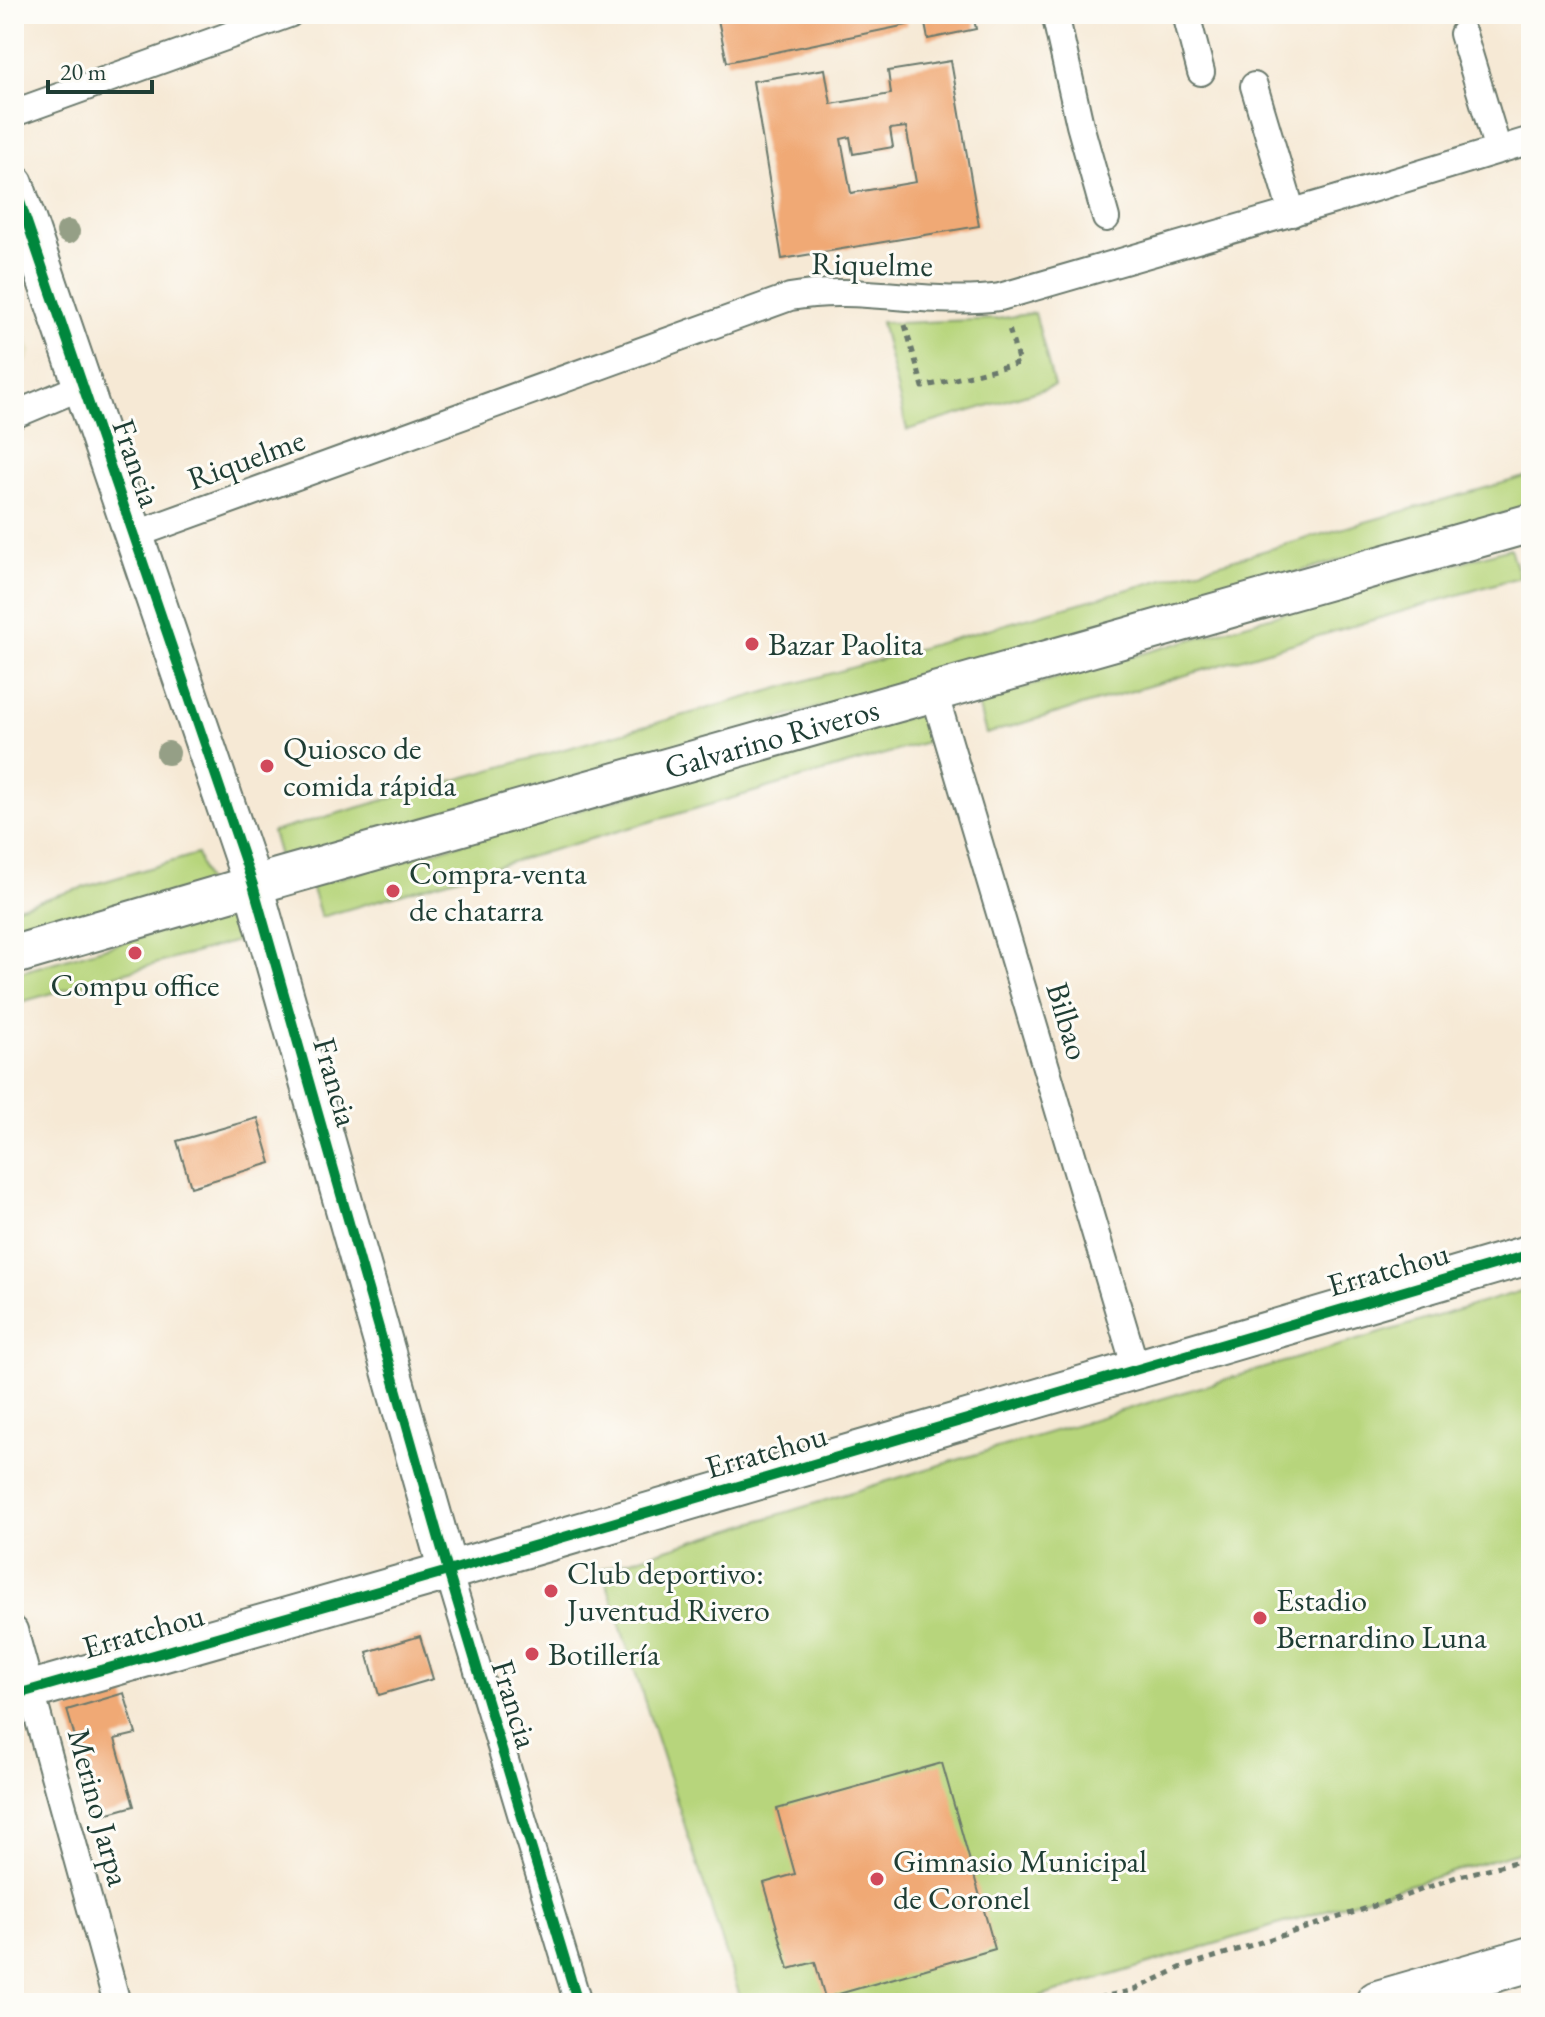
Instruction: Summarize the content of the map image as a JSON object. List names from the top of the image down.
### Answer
{
  "streets": {
    "street": [
      "Riquelme",
      "Francia",
      "Galvarino Riveros",
      "Bilbao",
      "Erratchou",
      "Merino Jarpa"
    ]
  },
  "crossings": [
    ["Riquelme", "Francia"],
    ["Francia", "Galvarino Riveros"],
    ["Francia", "Erratchou"],
    ["Galvarino Riveros", "Bilbao"],
    ["Bilbao", "Erratchou"],
    ["Erratchou", "Merino Jarpa"]
  ],
  "places": [
    "Bazar Paolita",
    "Quiosco de comida rápida",
    "Compra-venta de chatarra",
    "Compu office",
    "Club deportivo: Juventud Rivero",
    "Estadio Bernardino Luna",
    "Botillería",
    "Gimnasio Municipal de Coronel"
  ],
  "scale_bar": "20 m"
}
